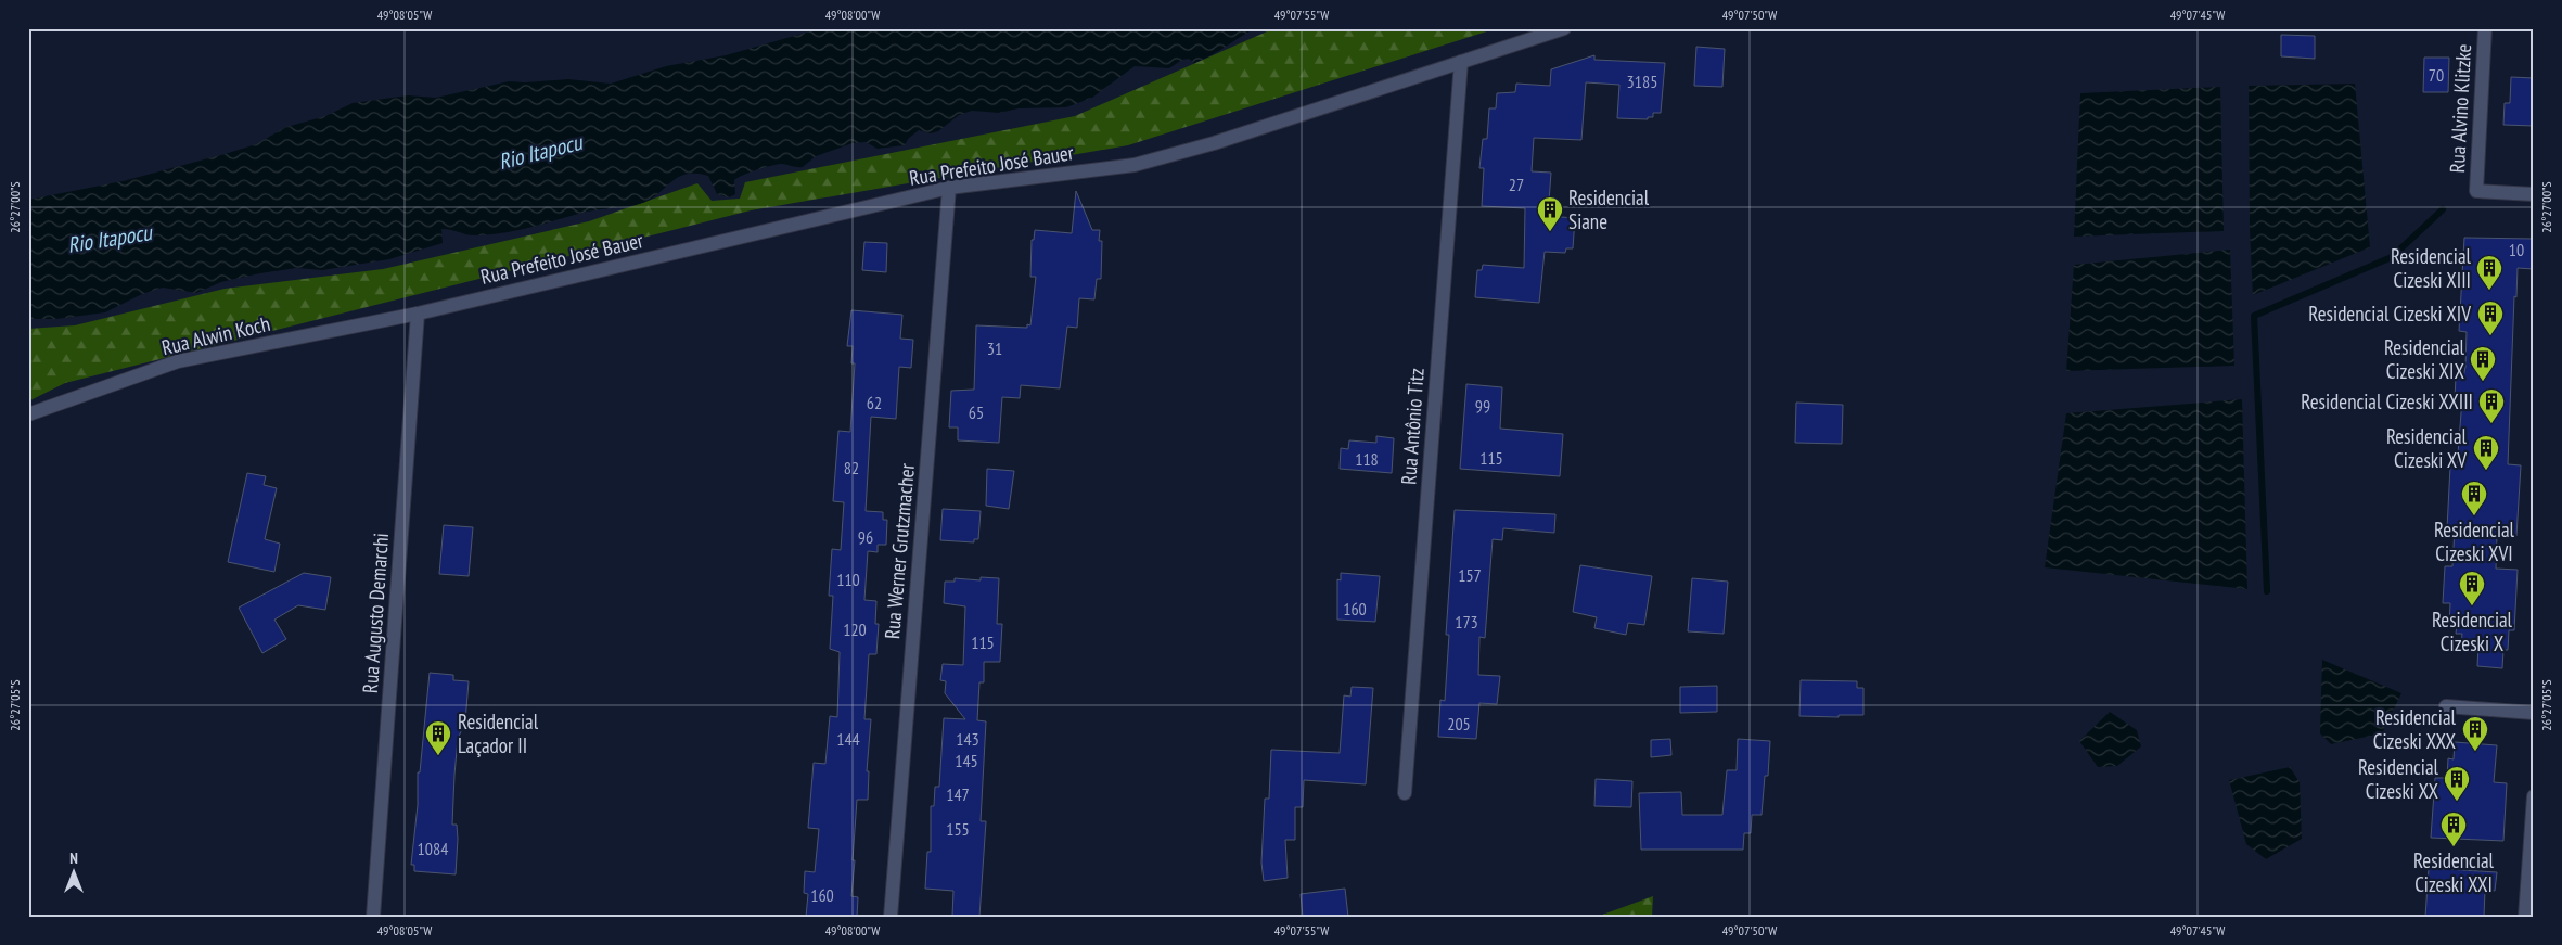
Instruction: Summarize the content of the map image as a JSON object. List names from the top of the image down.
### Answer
{
  "streets": {
    "street": [
      "Rua Alvino Klitzke",
      "Rua Prefeito José Bauer",
      "Rua Alwin Koch",
      "Rua Antônio Titz",
      "Rua Werner Grutzmacher",
      "Rua Augusto Demarchi"
    ]
  },
  "crossings": [
    ["Rua Prefeito José Bauer", "Rua Alwin Koch"],
    ["Rua Prefeito José Bauer", "Rua Antônio Titz"],
    ["Rua Prefeito José Bauer", "Rua Werner Grutzmacher"],
    ["Rua Prefeito José Bauer", "Rua Augusto Demarchi"],
    ["Rua Alwin Koch", "Rua Augusto Demarchi"]
  ],
  "water": ["Rio Itapocu"],
  "places": {
    "building": [
      "Residencial Siane",
      "Residencial Cizeski XIII",
      "Residencial Cizeski XIV",
      "Residencial Cizeski XIX",
      "Residencial Cizeski XXIII",
      "Residencial Cizeski XV",
      "Residencial Cizeski XVI",
      "Residencial Cizeski X",
      "Residencial Cizeski XXX",
      "Residencial Laçador II",
      "Residencial Cizeski XX",
      "Residencial Cizeski XXI"
    ]
  },
  "house_numbers": [
    "70",
    "3185",
    "27",
    "10",
    "31",
    "62",
    "99",
    "65",
    "115",
    "118",
    "82",
    "96",
    "157",
    "110",
    "160",
    "173",
    "120",
    "115",
    "205",
    "144",
    "143",
    "145",
    "147",
    "155",
    "1084",
    "160"
  ],
  "north": "top",
  "coordinates": [
    "49°08'05\"W",
    "49°08'00\"W",
    "49°07'55\"W",
    "49°07'50\"W",
    "49°07'45\"W",
    "26°27'00\"S",
    "26°27'05\"S"
  ]
}
